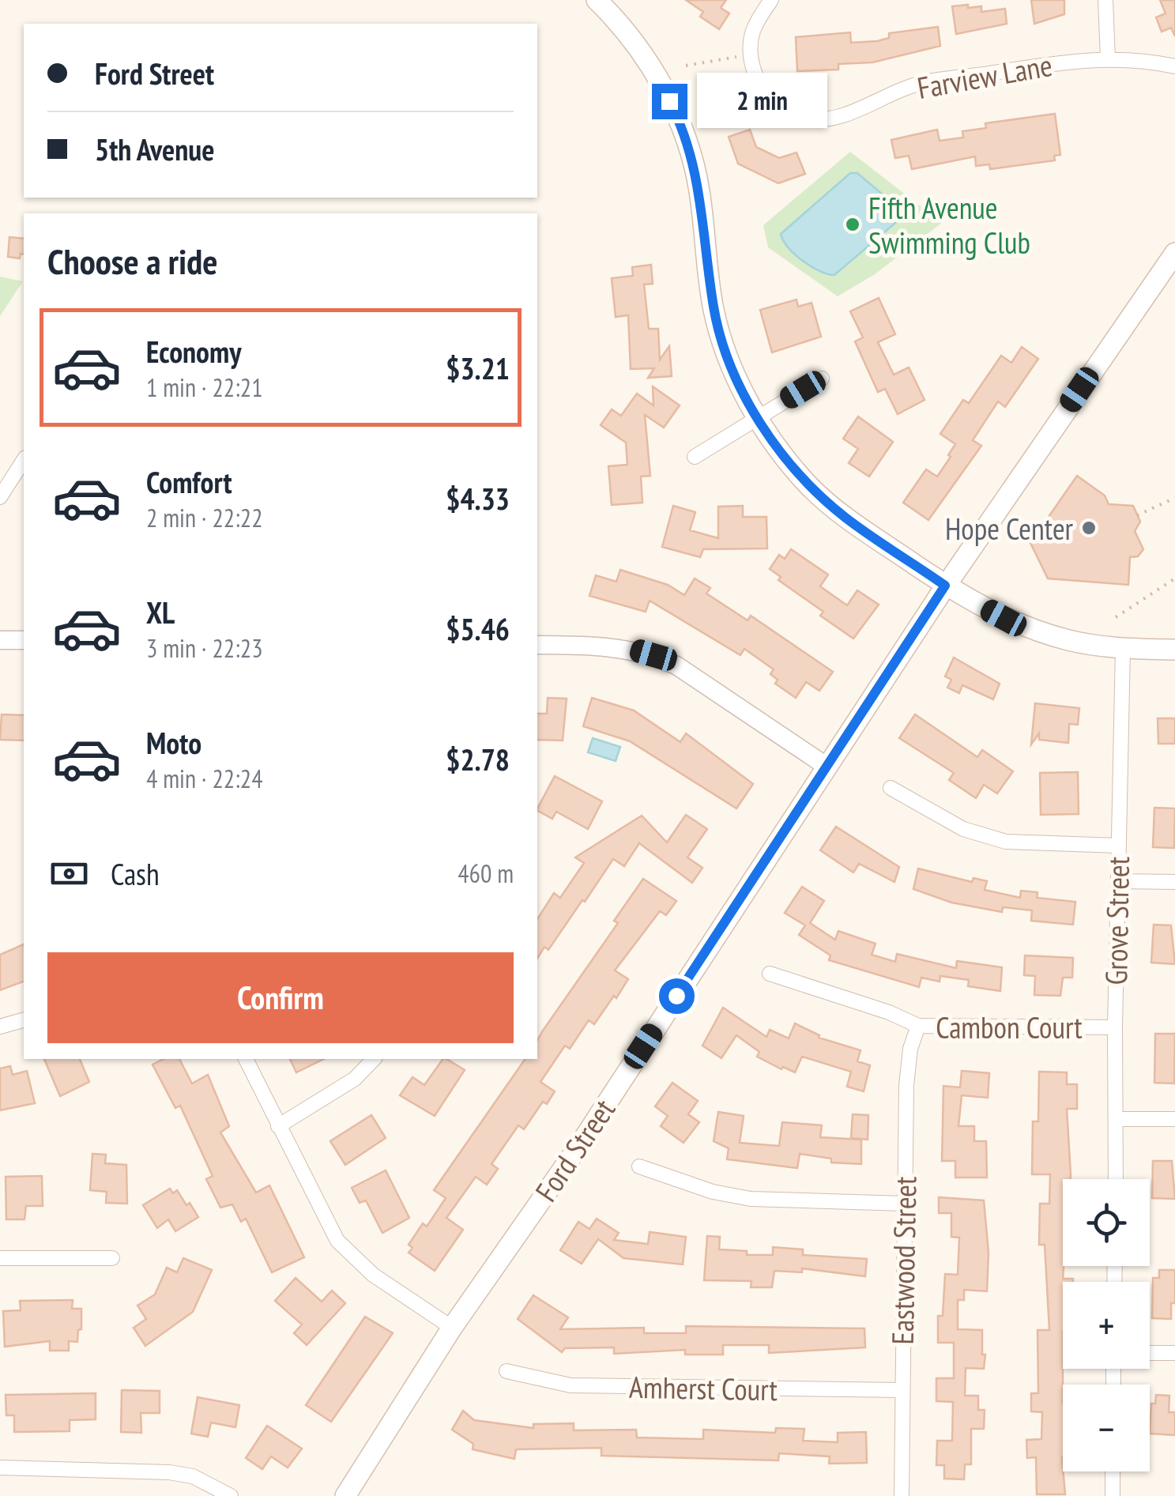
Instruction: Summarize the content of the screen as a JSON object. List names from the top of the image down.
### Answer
{
  "streets": {
    "main road": ["Ford Street"],
    "street": [
      "Farview Lane",
      "Grove Street",
      "Cambon Court",
      "Eastwood Street",
      "Amherst Court"
    ]
  },
  "crossings": [
    ["Grove Street", "Cambon Court"],
    ["Cambon Court", "Eastwood Street"],
    ["Eastwood Street", "Amherst Court"]
  ],
  "places": ["Fifth Avenue Swimming Club", "Hope Center"],
  "page": {
    "banner": ["Ford Street", "5th Avenue"],
    "bubble": "2 min",
    "heading": "Choose a ride",
    "list": [
      {
        "name": "Economy",
        "note": "1 min · 22:21",
        "value": "$3.21"
      },
      {
        "name": "Comfort",
        "note": "2 min · 22:22",
        "value": "$4.33"
      },
      {
        "name": "XL",
        "note": "3 min · 22:23",
        "value": "$5.46"
      },
      {
        "name": "Moto",
        "note": "4 min · 22:24",
        "value": "$2.78"
      }
    ],
    "pay": ["Cash", "460 m"],
    "buttons": "Confirm",
    "map_buttons": ["+", "−"]
  }
}
